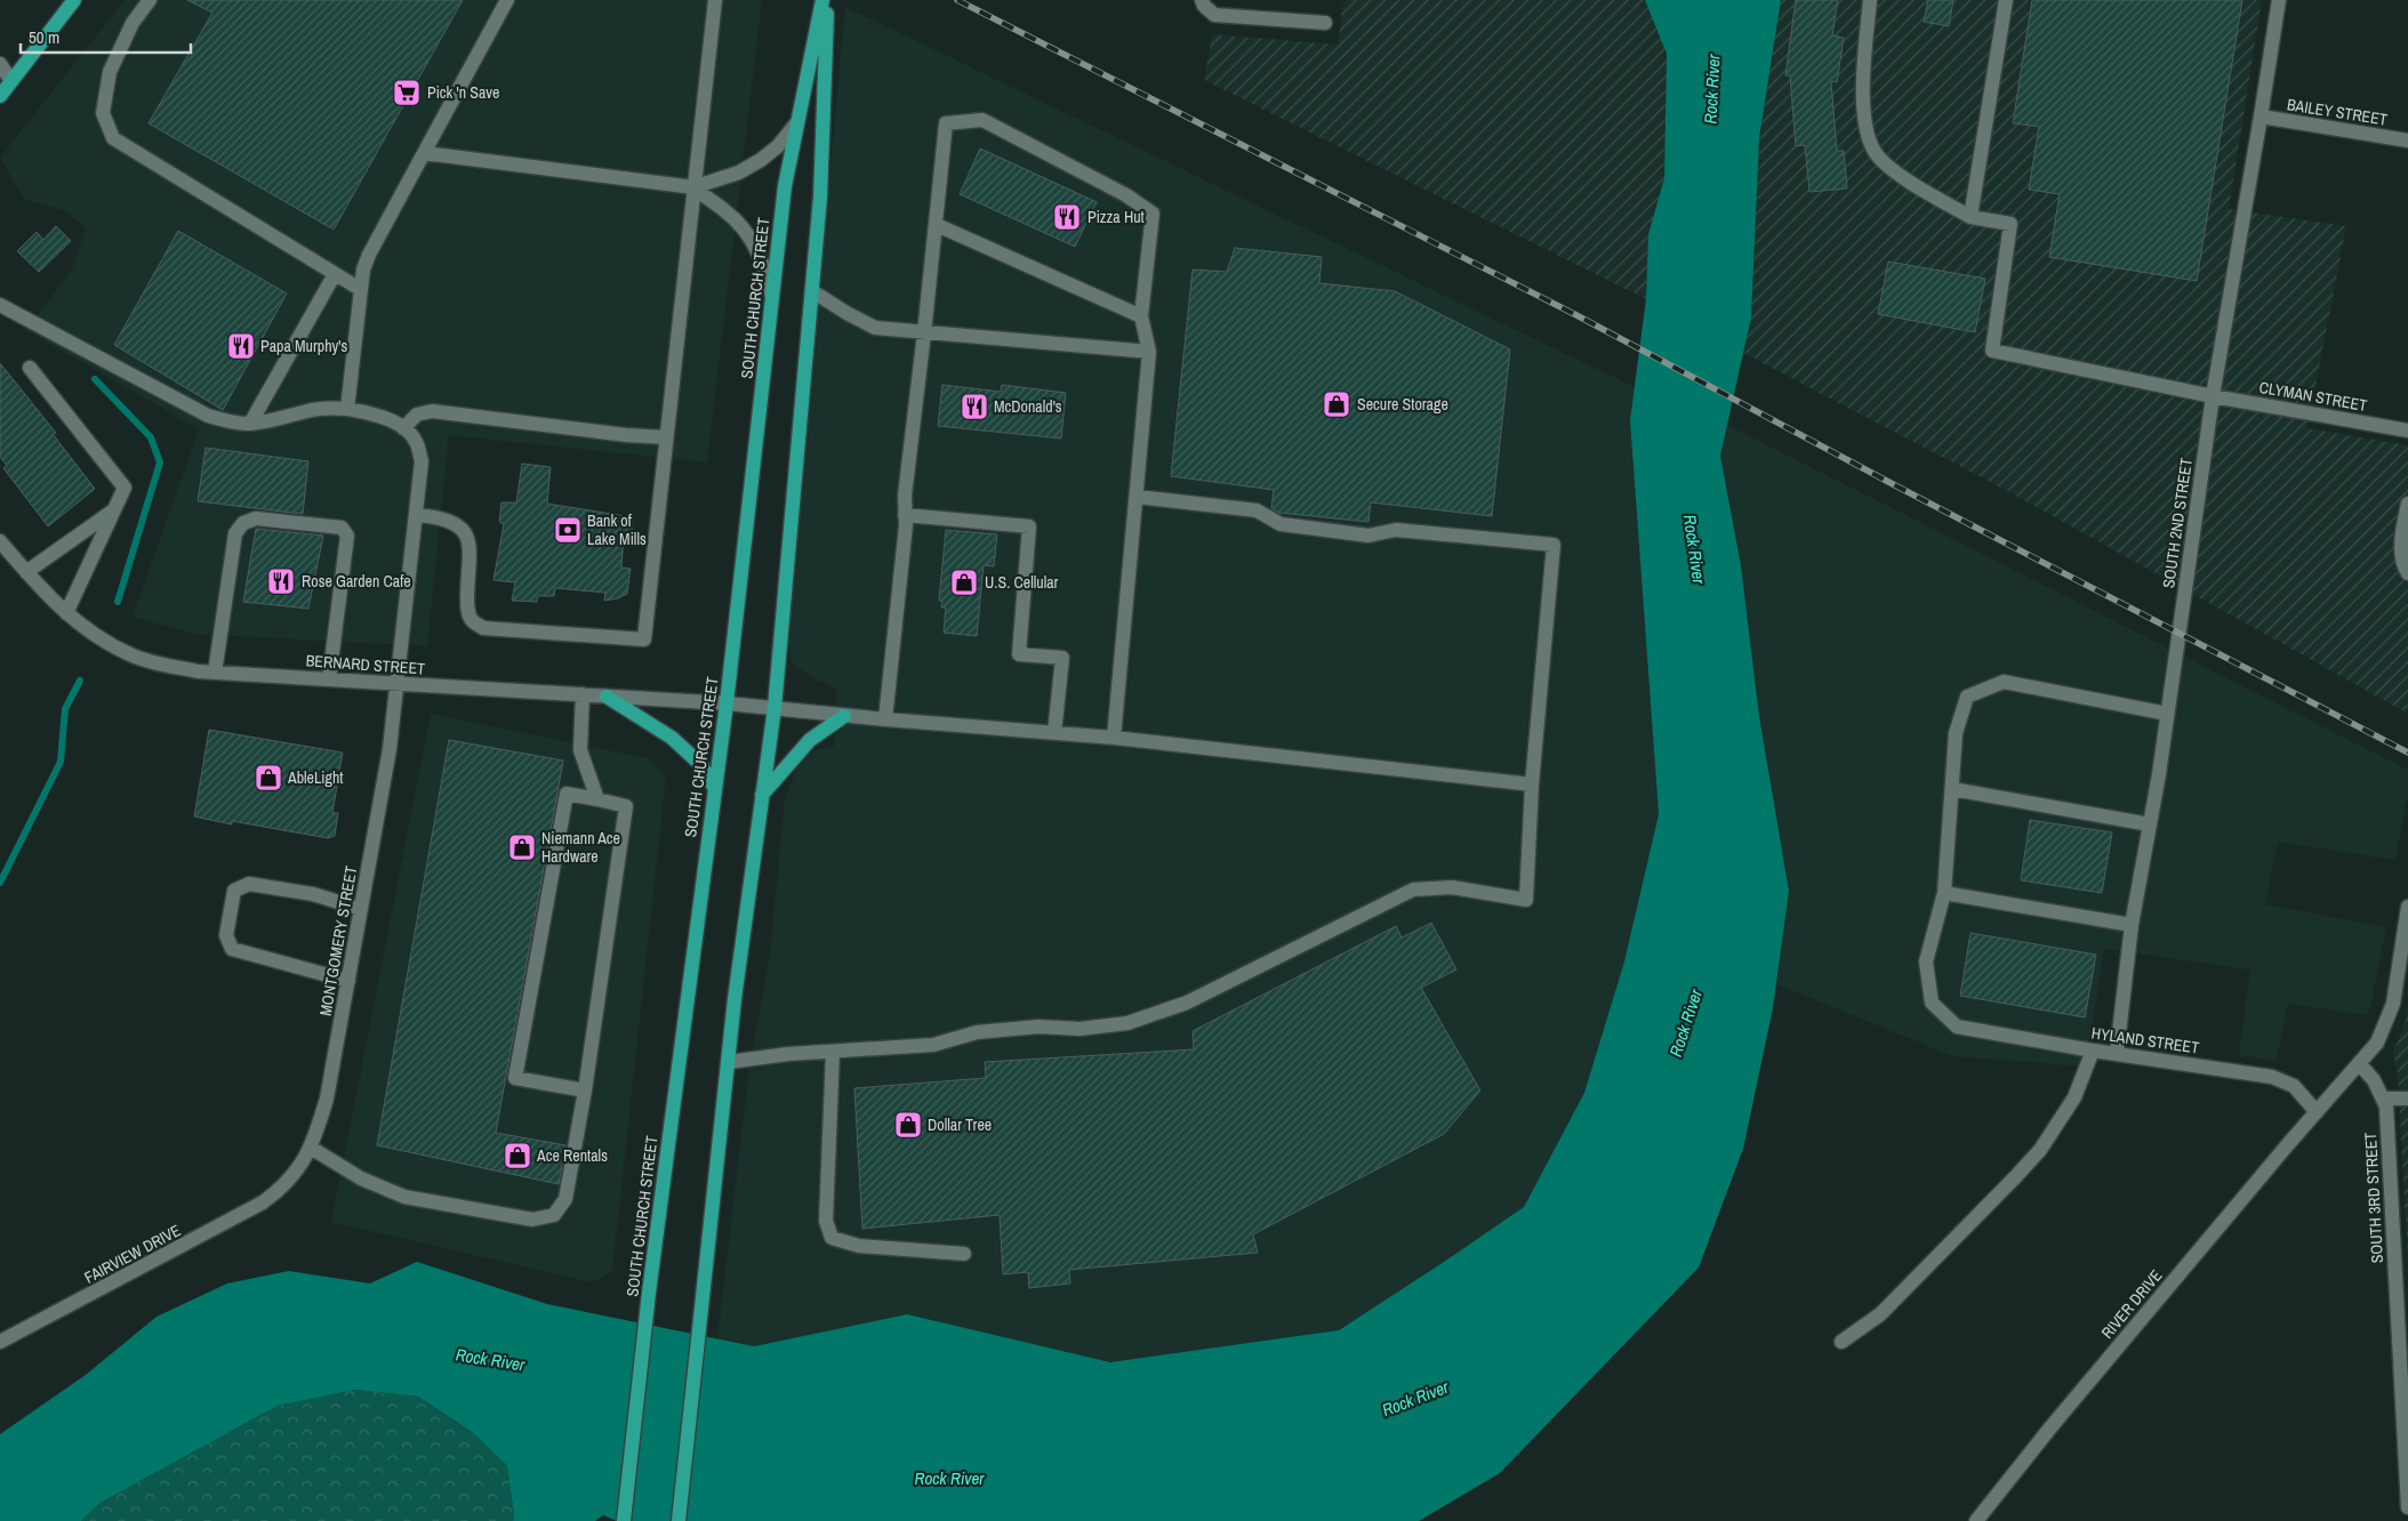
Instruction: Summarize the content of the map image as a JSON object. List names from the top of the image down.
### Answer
{
  "streets": {
    "main road": ["SOUTH CHURCH STREET"],
    "street": [
      "BAILEY STREET",
      "CLYMAN STREET",
      "SOUTH 2ND STREET",
      "BERNARD STREET",
      "MONTGOMERY STREET",
      "HYLAND STREET",
      "SOUTH 3RD STREET",
      "FAIRVIEW DRIVE",
      "RIVER DRIVE"
    ]
  },
  "crossings": [
    ["BAILEY STREET", "SOUTH 2ND STREET"],
    ["SOUTH CHURCH STREET", "BERNARD STREET"],
    ["CLYMAN STREET", "SOUTH 2ND STREET"],
    ["SOUTH 2ND STREET", "HYLAND STREET"],
    ["BERNARD STREET", "MONTGOMERY STREET"],
    ["MONTGOMERY STREET", "FAIRVIEW DRIVE"],
    ["HYLAND STREET", "RIVER DRIVE"],
    ["SOUTH 3RD STREET", "RIVER DRIVE"]
  ],
  "water": ["Rock River"],
  "places": {
    "supermarket": ["Pick 'n Save"],
    "restaurant": [
      "Pizza Hut",
      "Papa Murphy's",
      "McDonald's",
      "Rose Garden Cafe"
    ],
    "shop": [
      "Secure Storage",
      "U.S. Cellular",
      "AbleLight",
      "Niemann Ace Hardware",
      "Dollar Tree",
      "Ace Rentals"
    ],
    "bank": ["Bank of Lake Mills"]
  },
  "scale_bar": "50 m"
}
